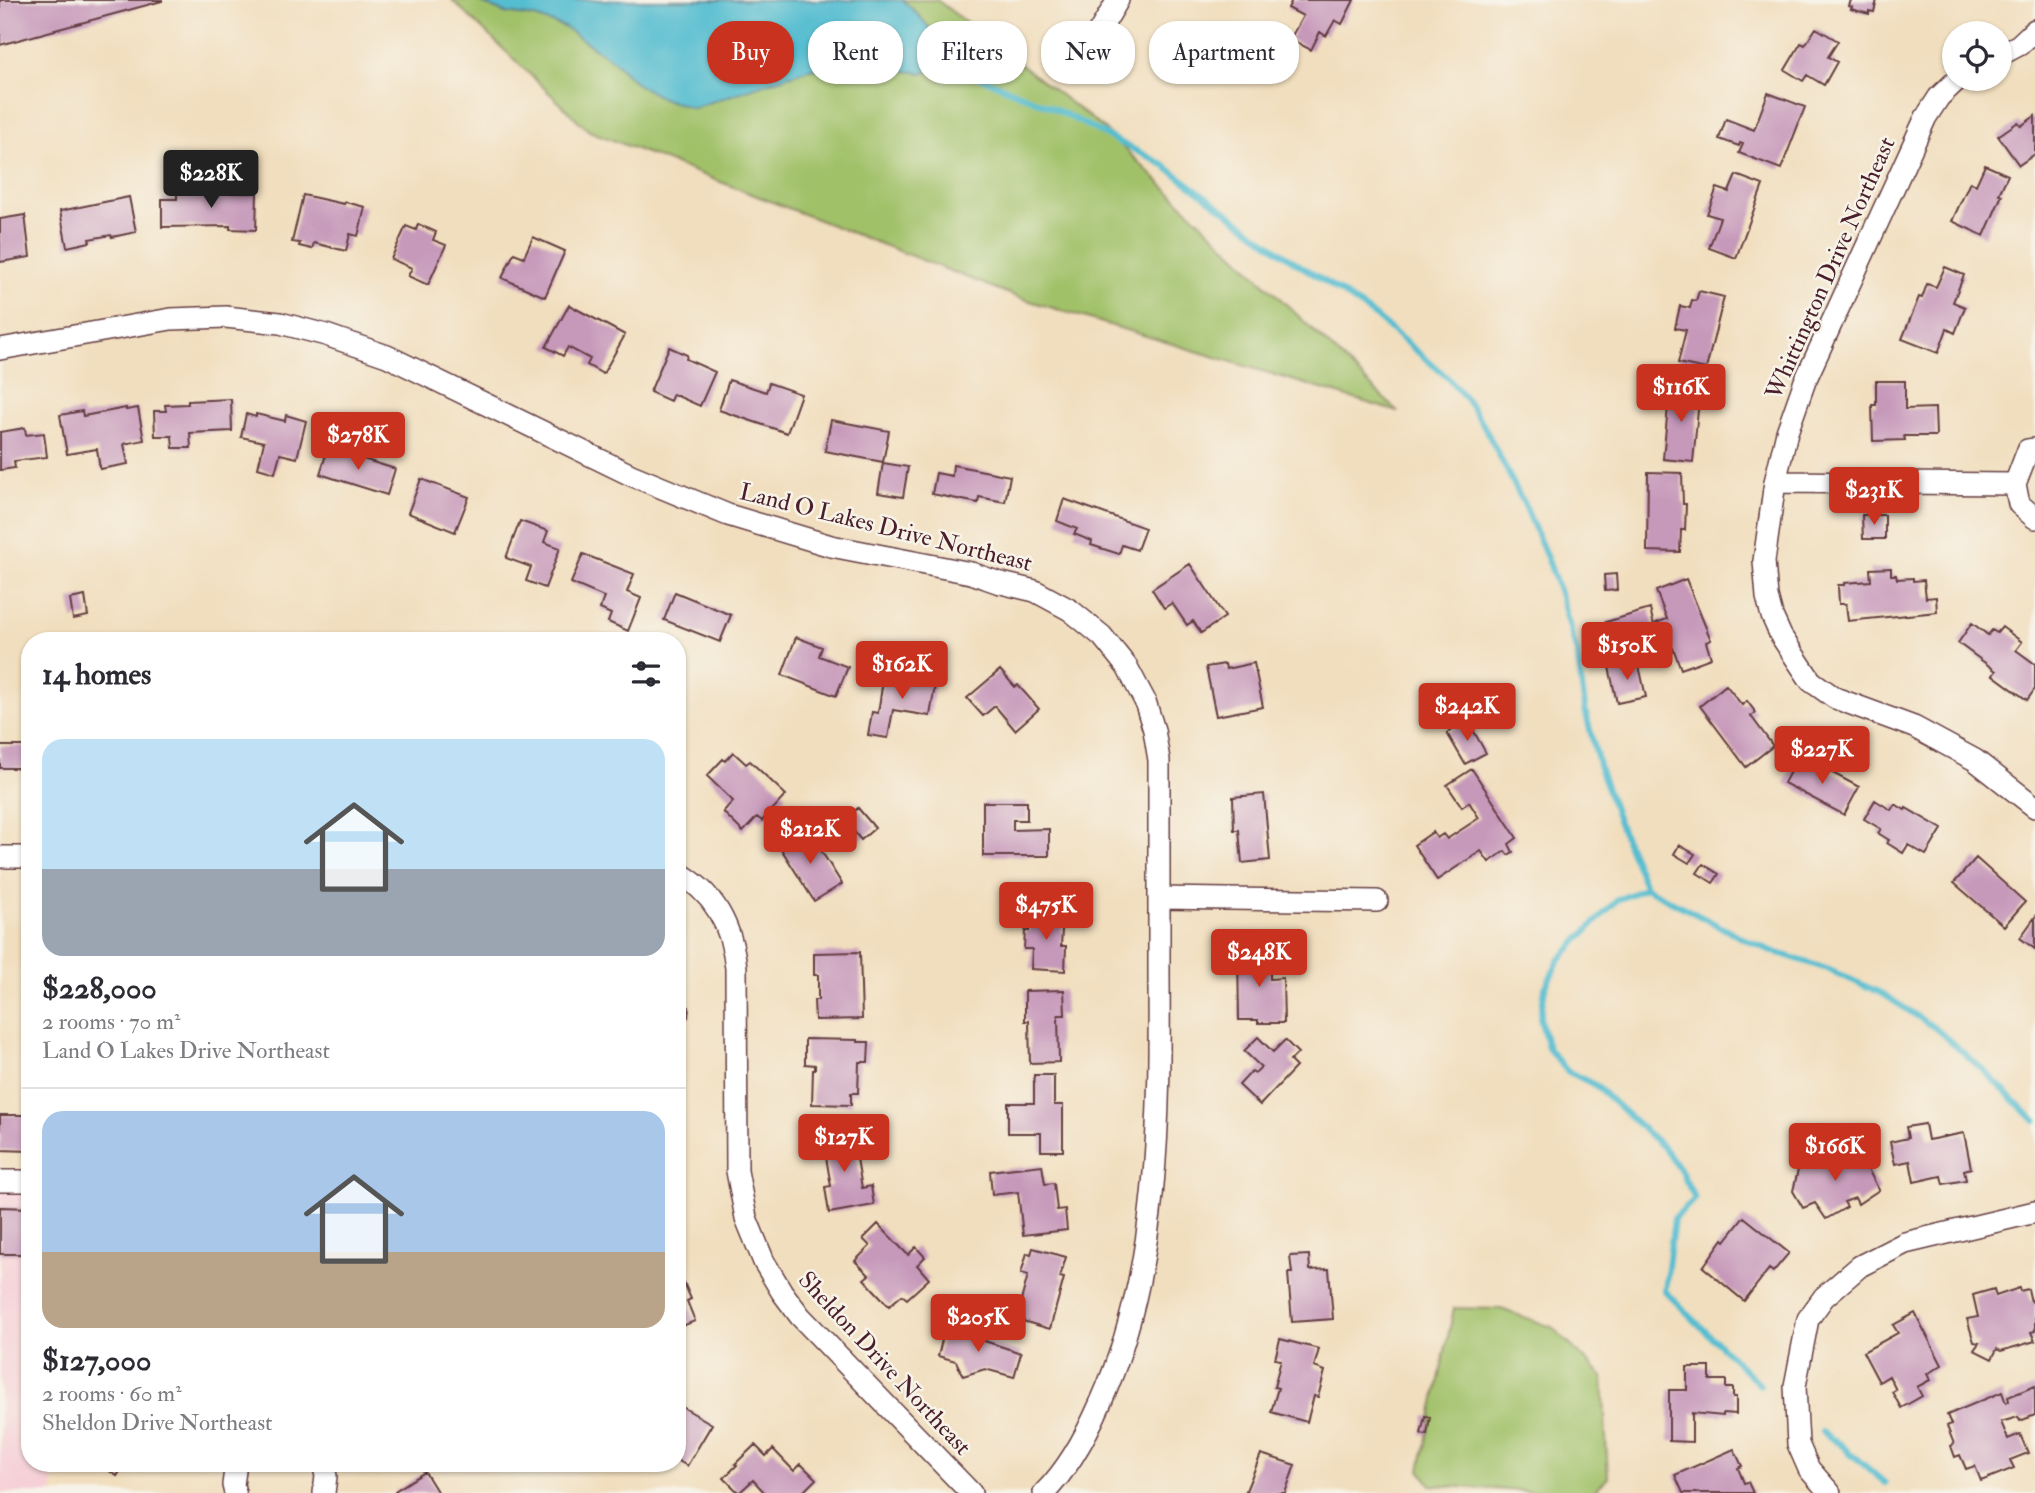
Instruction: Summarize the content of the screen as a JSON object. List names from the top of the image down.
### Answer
{
  "streets": {
    "street": ["Whittington Drive Northeast", "Land O Lakes Drive Northeast", "Sheldon Drive Northeast"]
  },
  "page": {
    "chip": [
      "Buy",
      "Rent",
      "Filters",
      "New",
      "Apartment"
    ],
    "price": [
      "$228K",
      "$116K",
      "$278K",
      "$231K",
      "$150K",
      "$162K",
      "$242K",
      "$227K",
      "$212K",
      "$475K",
      "$248K",
      "$127K",
      "$166K",
      "$205K"
    ],
    "heading": "14 homes",
    "list": [
      {
        "name": "$228,000",
        "note": "2 rooms · 70 m² · Land O Lakes Drive Northeast"
      },
      {
        "name": "$127,000",
        "note": "2 rooms · 60 m² · Sheldon Drive Northeast"
      }
    ]
  }
}
